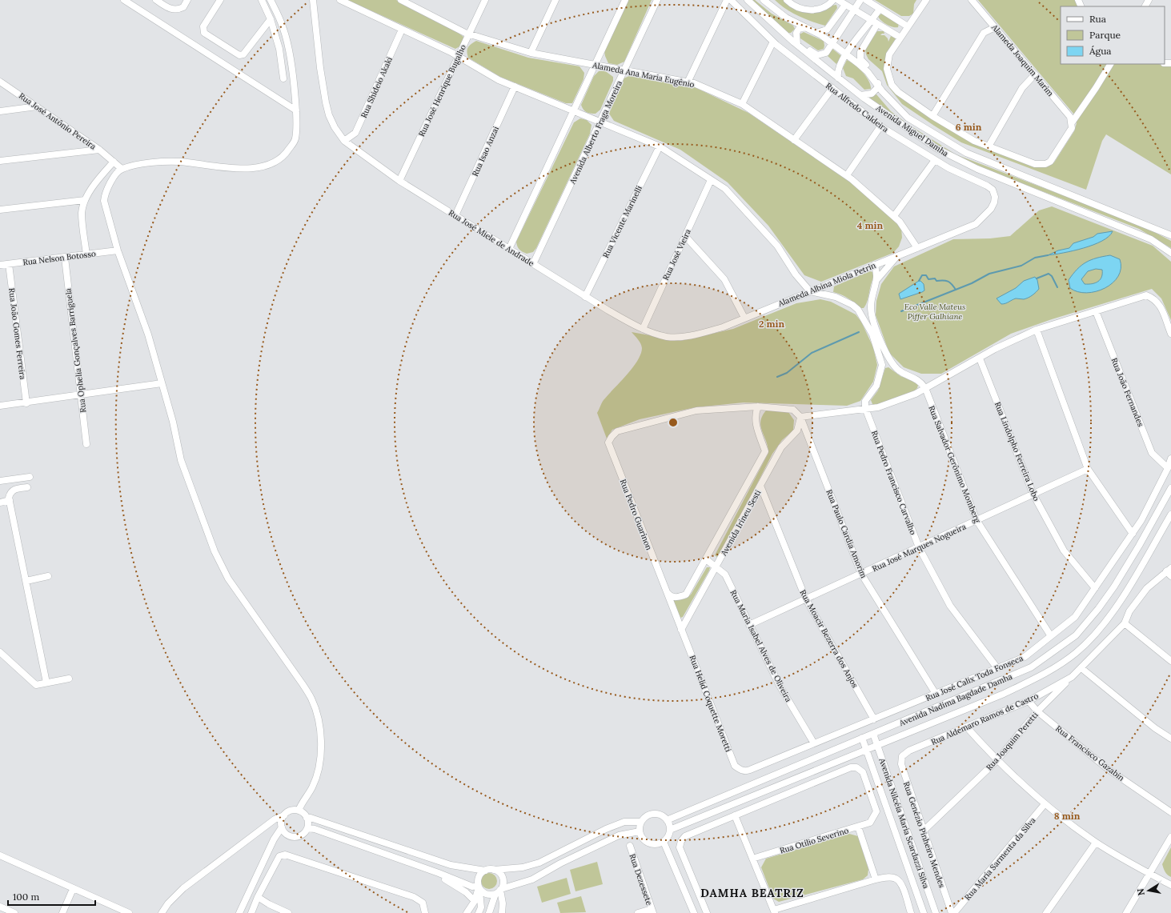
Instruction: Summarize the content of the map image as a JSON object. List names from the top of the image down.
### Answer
{
  "streets": {
    "street": [
      "Alameda Joaquim Marim",
      "Alameda Ana Maria Eugênio",
      "Rua Shideio Akaki",
      "Rua José Henrique Bugalho",
      "Rua Alfredo Caldeira",
      "Rua José Antônio Pereira",
      "Avenida Miguel Damha",
      "Avenida Alberto Fraga Moreira",
      "Rua Isao Anzai",
      "Rua Vicente Marinelli",
      "Rua José Miele de Andrade",
      "Rua José Vieira",
      "Rua Nelson Botosso",
      "Alameda Albina Miola Petrin",
      "Rua João Gomes Ferreira",
      "Rua Ophelia Gonçalves Barriguela",
      "Rua João Fernandes",
      "Rua Lindolpho Ferreira Lobo",
      "Rua Salvador Gerônimo Momberg",
      "Rua Pedro Francisco Carvalho",
      "Rua Pedro Guarinon",
      "Avenida Irineu Sesti",
      "Rua Paulo Cardia Amorim",
      "Rua José Marques Nogueira",
      "Rua Moacir Bezerra dos Anjos",
      "Rua Maria Isabel Alves de Oliveira",
      "Rua José Calix Toda Fonseca",
      "Avenida Nadima Bagdade Damha",
      "Rua Helid Coquette Moretti",
      "Rua Aldemaro Ramos de Castro",
      "Rua Joaquim Peretti",
      "Rua Francisco Gazabin",
      "Avenida Nilcéia Maria Scardazzi Silva",
      "Rua Genézio Pinheiro Mendes",
      "Rua Otílio Severino",
      "Rua Maria Sarmenta da Silva",
      "Rua Dezessete"
    ]
  },
  "crossings": [
    ["Alameda Ana Maria Eugênio", "Rua José Henrique Bugalho"],
    ["Alameda Ana Maria Eugênio", "Avenida Alberto Fraga Moreira"],
    ["Alameda Ana Maria Eugênio", "Alameda Albina Miola Petrin"],
    ["Rua Shideio Akaki", "Rua José Miele de Andrade"],
    ["Rua José Henrique Bugalho", "Rua José Miele de Andrade"],
    ["Rua Alfredo Caldeira", "Alameda Albina Miola Petrin"],
    ["Avenida Alberto Fraga Moreira", "Rua José Miele de Andrade"],
    ["Rua Isao Anzai", "Rua José Miele de Andrade"],
    ["Rua Vicente Marinelli", "Rua José Miele de Andrade"],
    ["Rua José Miele de Andrade", "Rua José Vieira"],
    ["Rua José Miele de Andrade", "Alameda Albina Miola Petrin"],
    ["Rua José Vieira", "Alameda Albina Miola Petrin"],
    ["Rua Nelson Botosso", "Rua João Gomes Ferreira"],
    ["Rua Nelson Botosso", "Rua Ophelia Gonçalves Barriguela"],
    ["Rua João Fernandes", "Rua José Calix Toda Fonseca"],
    ["Rua Lindolpho Ferreira Lobo", "Rua José Marques Nogueira"],
    ["Rua Lindolpho Ferreira Lobo", "Rua José Calix Toda Fonseca"],
    ["Rua Salvador Gerônimo Momberg", "Rua José Marques Nogueira"],
    ["Rua Salvador Gerônimo Momberg", "Rua José Calix Toda Fonseca"],
    ["Rua Pedro Francisco Carvalho", "Rua José Marques Nogueira"],
    ["Rua Pedro Francisco Carvalho", "Rua José Calix Toda Fonseca"],
    ["Rua Pedro Guarinon", "Avenida Irineu Sesti"],
    ["Rua Pedro Guarinon", "Rua Helid Coquette Moretti"],
    ["Avenida Irineu Sesti", "Rua Paulo Cardia Amorim"],
    ["Avenida Irineu Sesti", "Rua Moacir Bezerra dos Anjos"],
    ["Avenida Irineu Sesti", "Rua Maria Isabel Alves de Oliveira"],
    ["Avenida Irineu Sesti", "Rua Helid Coquette Moretti"],
    ["Rua Paulo Cardia Amorim", "Rua José Marques Nogueira"],
    ["Rua Paulo Cardia Amorim", "Rua José Calix Toda Fonseca"],
    ["Rua José Marques Nogueira", "Rua Moacir Bezerra dos Anjos"],
    ["Rua José Marques Nogueira", "Rua Maria Isabel Alves de Oliveira"],
    ["Rua Moacir Bezerra dos Anjos", "Rua José Calix Toda Fonseca"],
    ["Rua Maria Isabel Alves de Oliveira", "Rua José Calix Toda Fonseca"],
    ["Rua José Calix Toda Fonseca", "Rua Helid Coquette Moretti"],
    ["Avenida Nadima Bagdade Damha", "Avenida Nilcéia Maria Scardazzi Silva"],
    ["Rua Aldemaro Ramos de Castro", "Rua Joaquim Peretti"],
    ["Rua Aldemaro Ramos de Castro", "Rua Francisco Gazabin"],
    ["Rua Aldemaro Ramos de Castro", "Rua Genézio Pinheiro Mendes"],
    ["Rua Joaquim Peretti", "Rua Francisco Gazabin"],
    ["Rua Joaquim Peretti", "Rua Genézio Pinheiro Mendes"]
  ],
  "districts": ["DAMHA BEATRIZ"],
  "parks": ["Eco Valle Mateus Piffer Galhiane"],
  "legend": ["Rua", "Parque", "Água"],
  "scale_bar": "100 m",
  "north": "left",
  "rings": [
    "6 min",
    "4 min",
    "2 min",
    "8 min"
  ]
}
